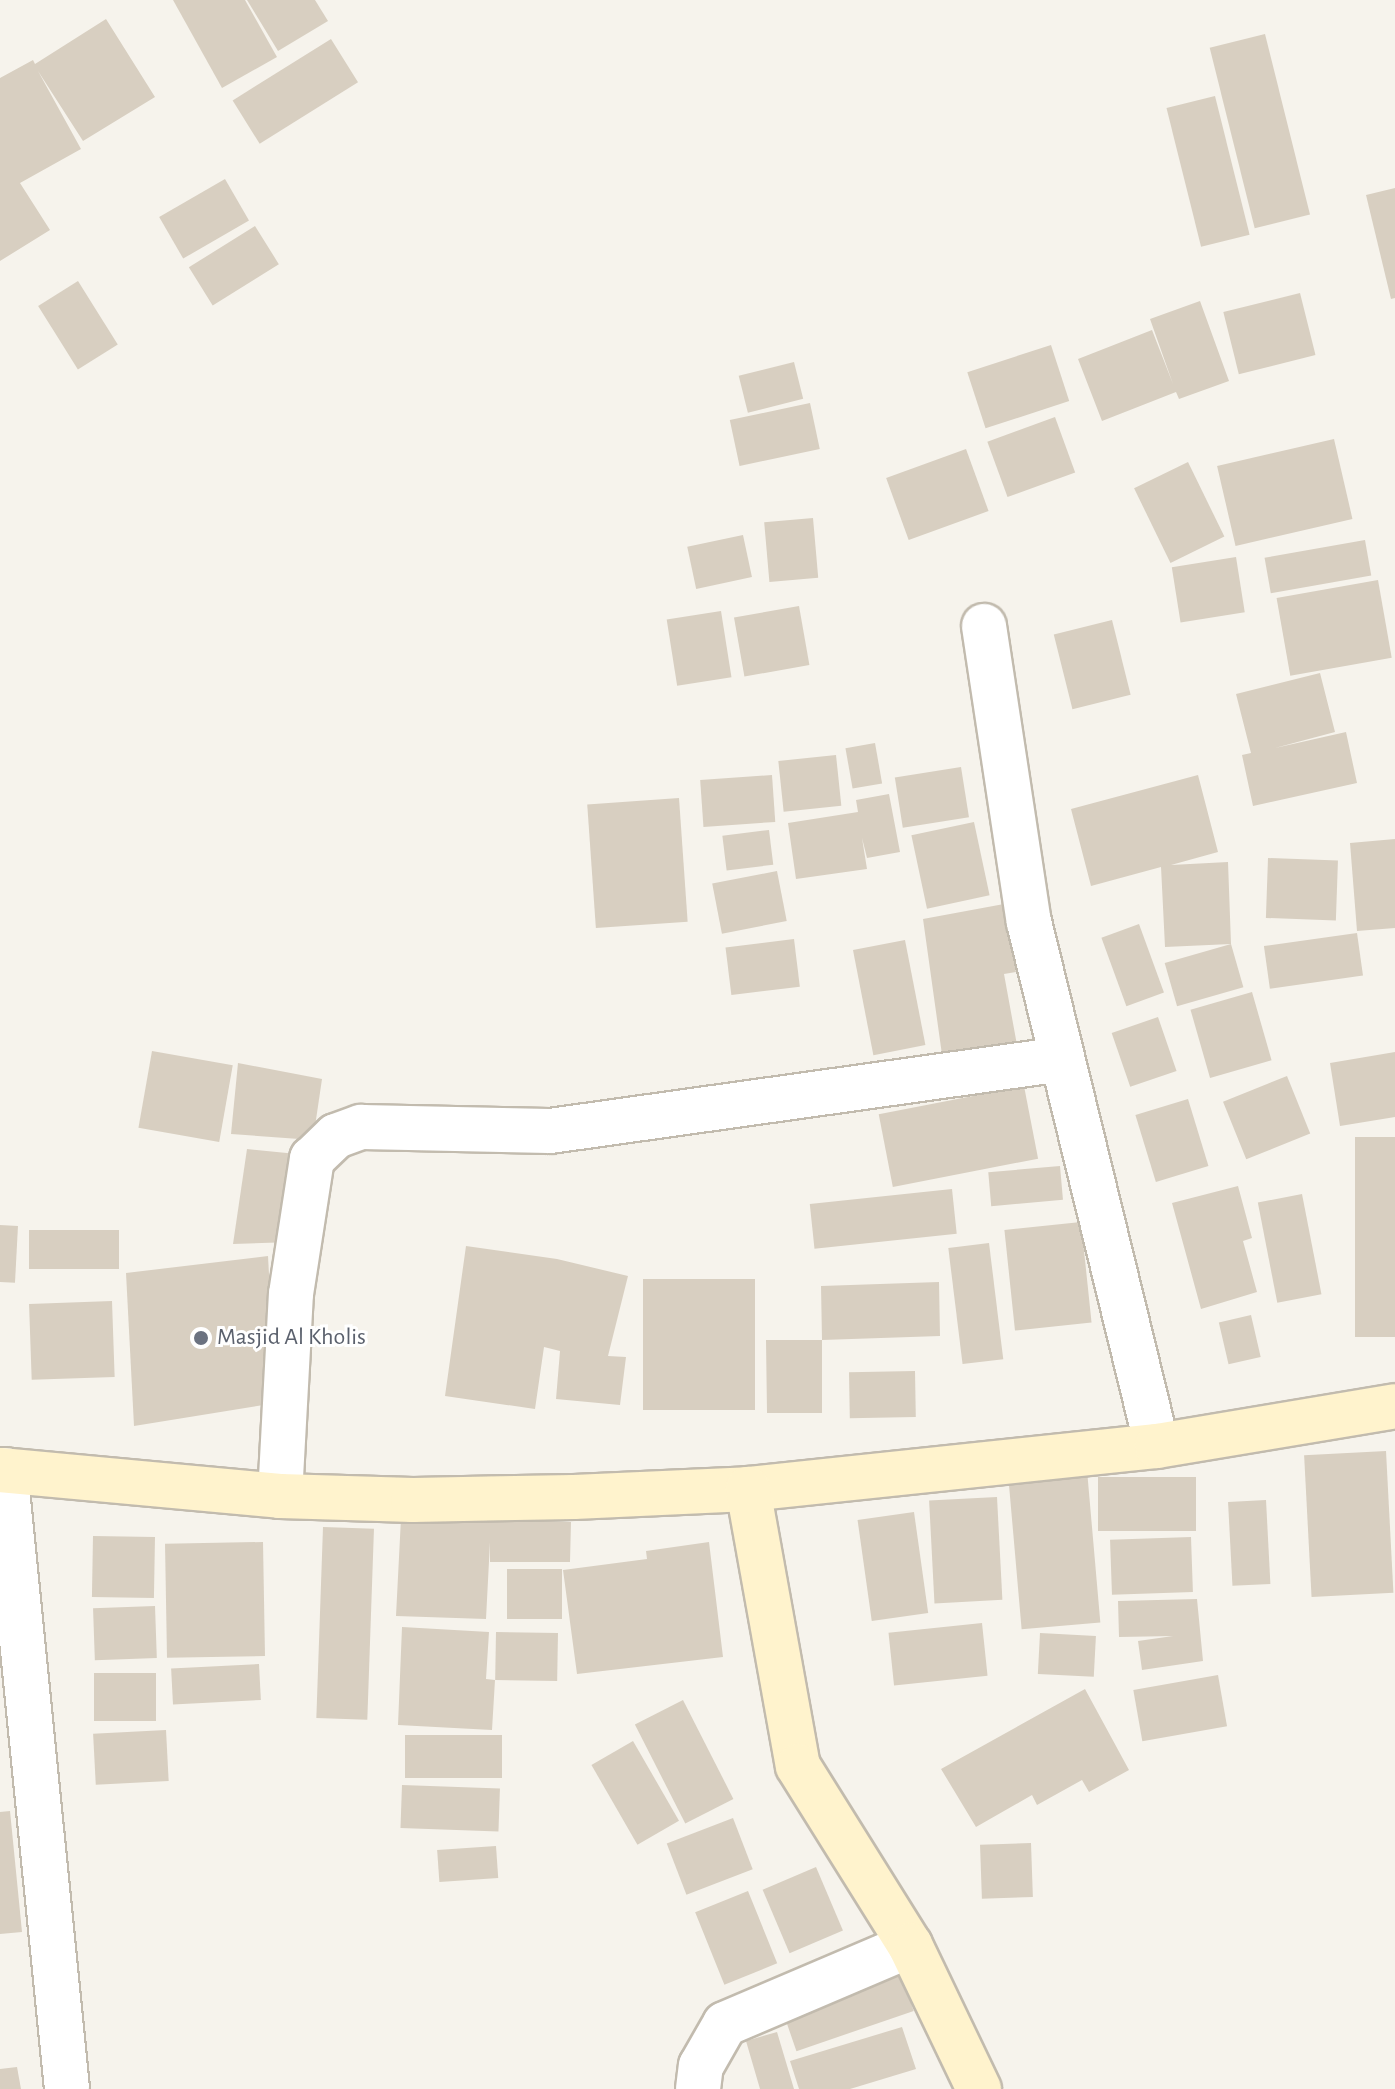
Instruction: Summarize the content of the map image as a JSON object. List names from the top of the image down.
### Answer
{
  "places": ["Masjid Al Kholis"]
}
